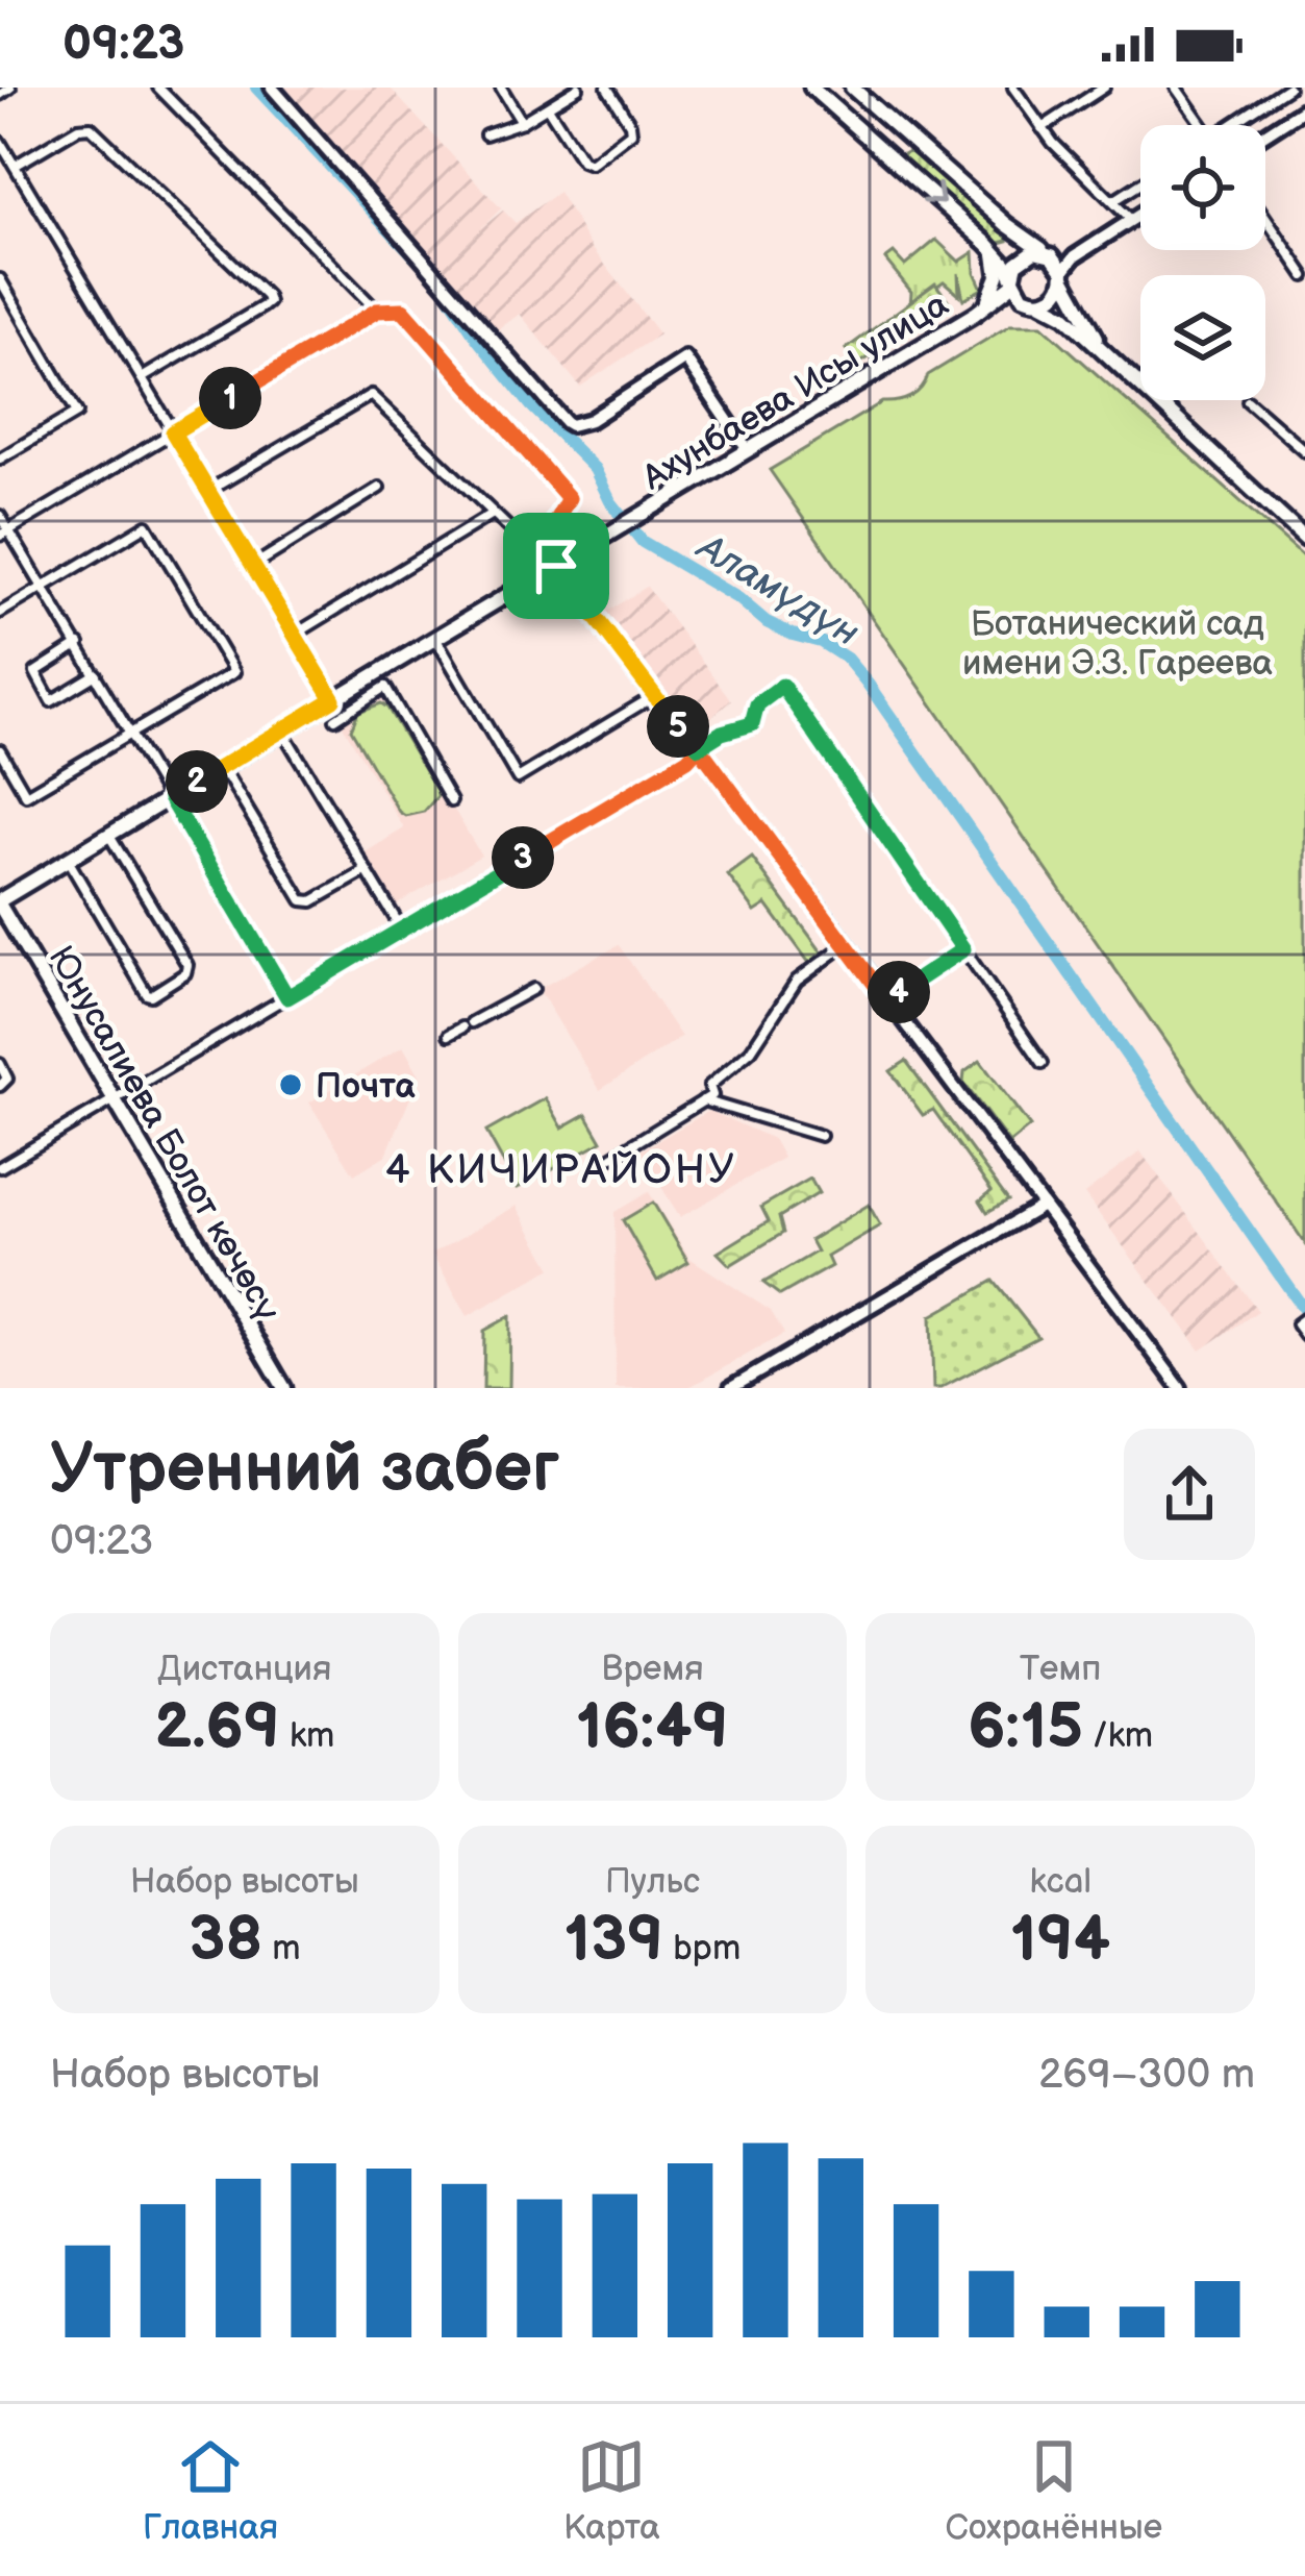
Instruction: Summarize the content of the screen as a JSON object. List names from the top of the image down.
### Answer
{
  "streets": {
    "main road": ["Ахунбаева Исы улица", "Юнусалиева Болот көчөсү"]
  },
  "crossings": [
    ["Ахунбаева Исы улица", "Юнусалиева Болот көчөсү"]
  ],
  "districts": ["4 КИЧИРАЙОНУ"],
  "water": ["Аламүдүн"],
  "parks": ["Ботанический сад имени Э.З. Гареева"],
  "places": ["Почта"],
  "page": {
    "status": "09:23",
    "pins": [
      "1",
      "5",
      "2",
      "3",
      "4"
    ],
    "heading": ["Утренний забег", "09:23"],
    "stats": [
      ["Дистанция", "2.69 km"],
      ["Время", "16:49"],
      ["Темп", "6:15 /km"],
      ["Набор высоты", "38 m"],
      ["Пульс", "139 bpm"],
      ["kcal", "194"]
    ],
    "chart": ["Набор высоты", "269–300 m"],
    "tabs": ["Главная", "Карта", "Сохранённые"]
  }
}
